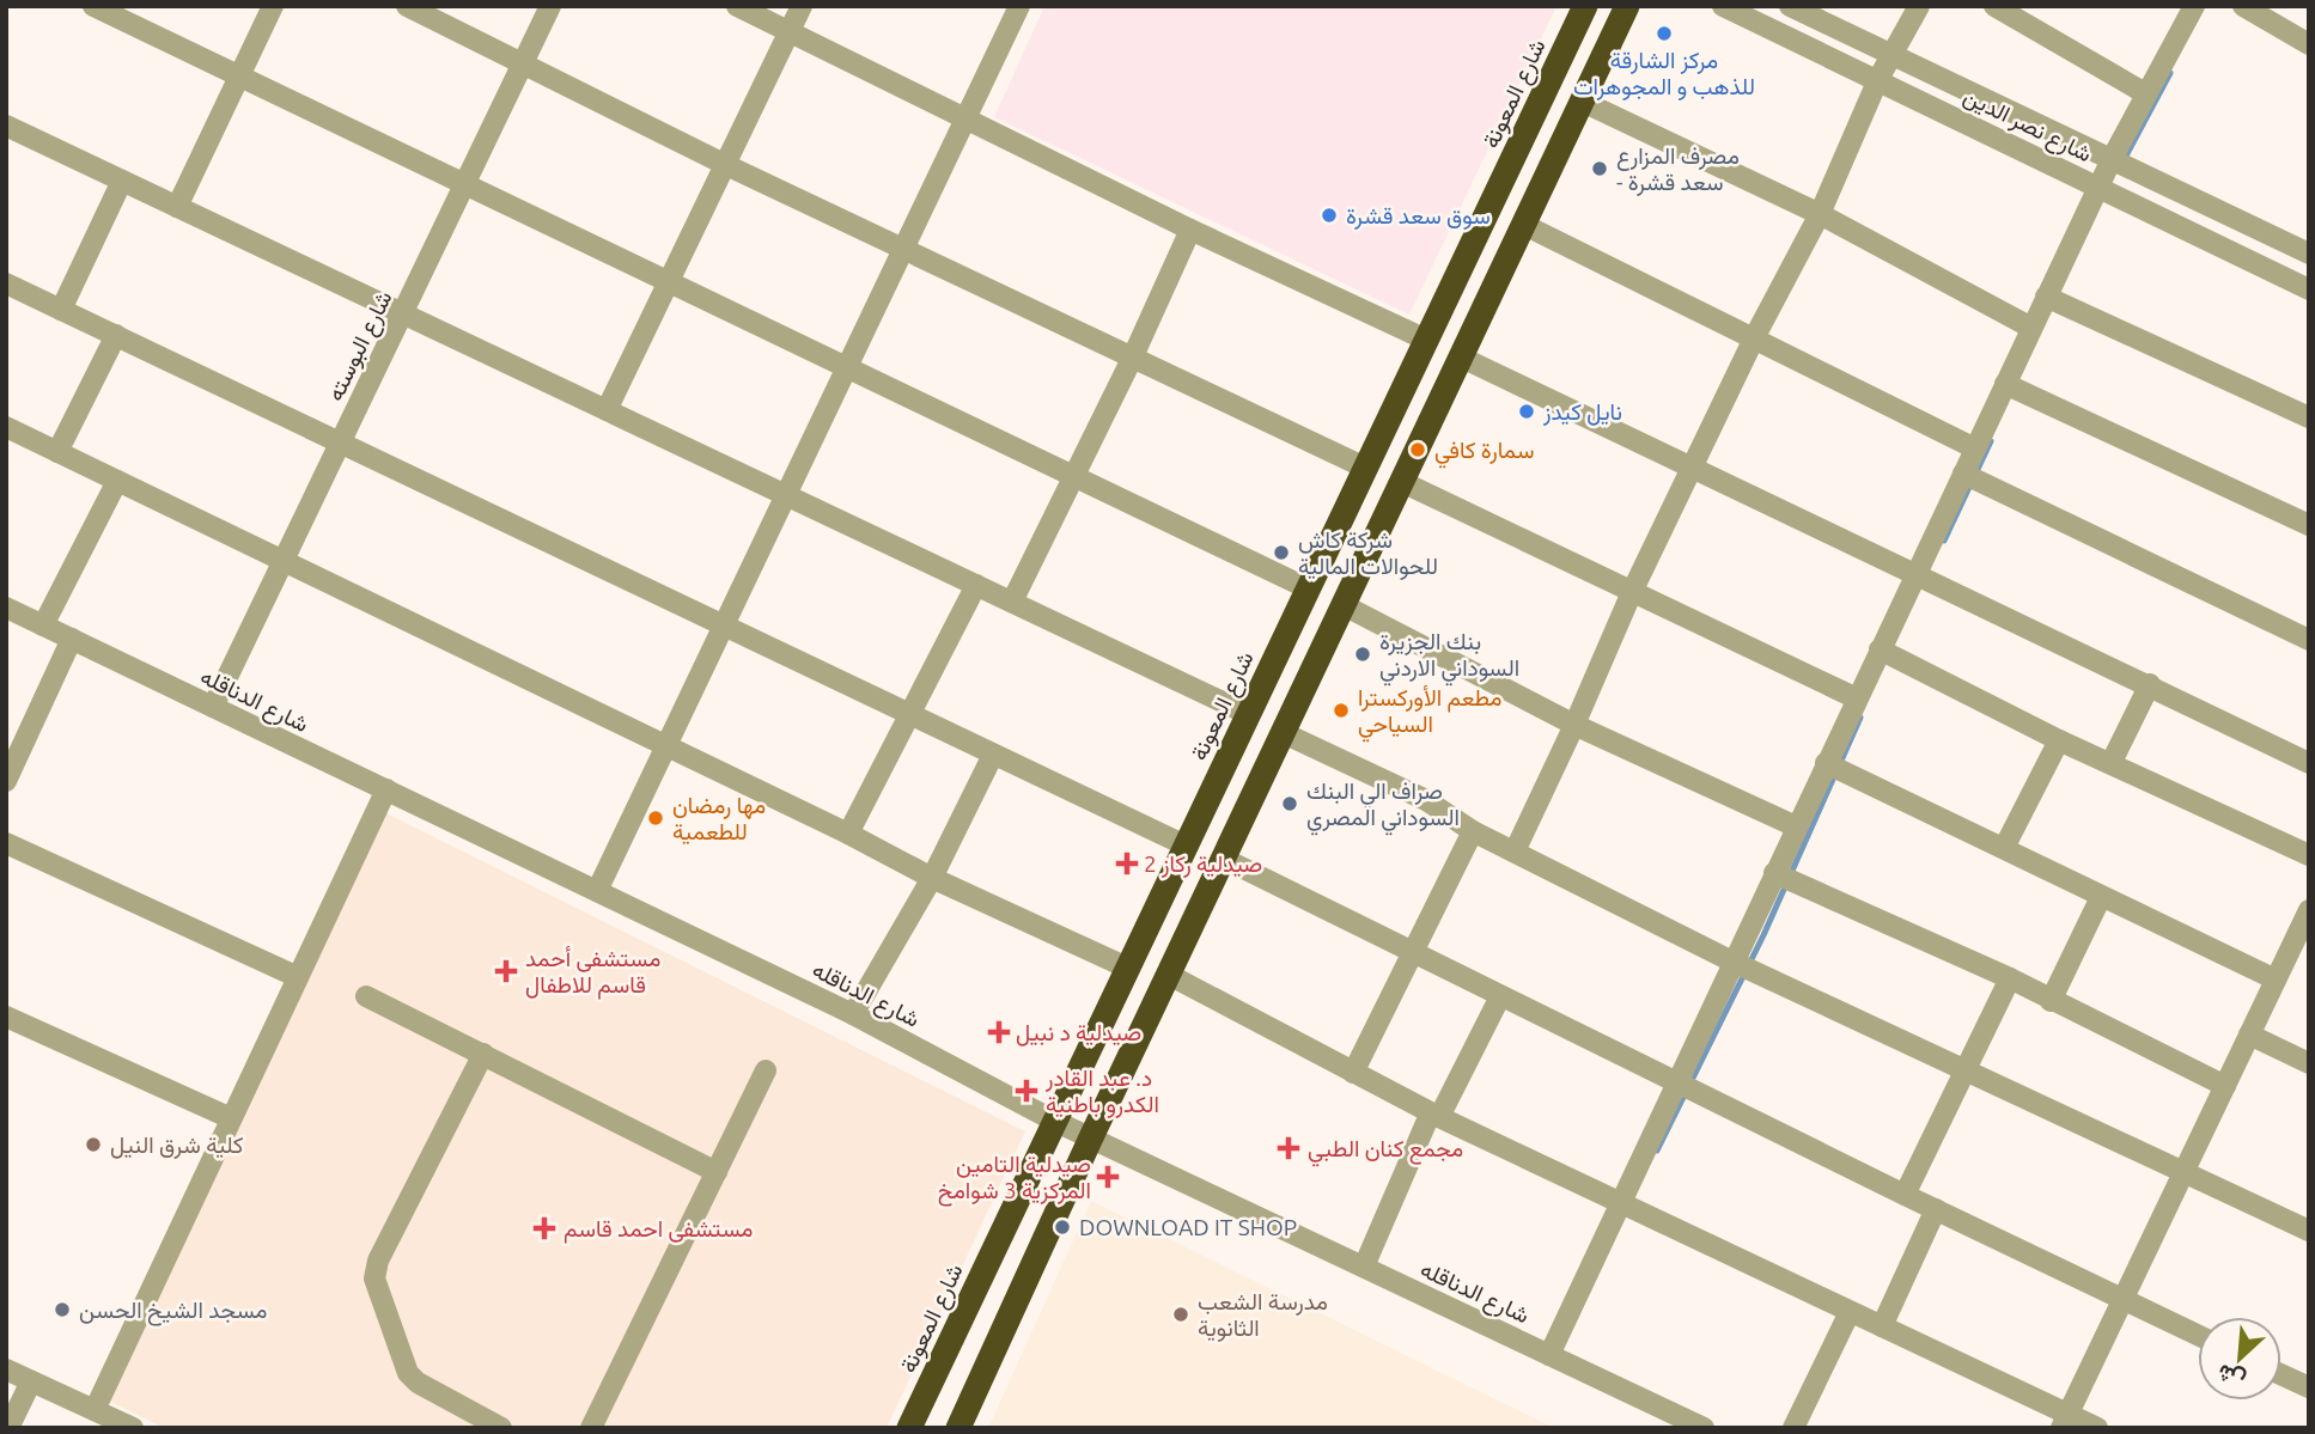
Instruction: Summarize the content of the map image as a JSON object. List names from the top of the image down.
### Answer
{
  "streets": {
    "highway": ["شارع المعونة"],
    "street": ["شارع نصر الدين", "شارع البوسته", "شارع الدناقله"]
  },
  "crossings": [
    ["شارع المعونة", "شارع الدناقله"],
    ["شارع البوسته", "شارع الدناقله"]
  ],
  "places": {
    "other": [
      "مركز الشارقة للذهب و المجوهرات",
      "مصرف المزارع - سعد قشرة",
      "سوق سعد قشرة",
      "نايل كيدز",
      "سمارة كافي",
      "شركة كاش للحوالات المالية",
      "بنك الجزيرة السوداني الاردني",
      "مطعم الأوركسترا السياحي",
      "صراف الي البنك السوداني المصري",
      "مها رمضان للطعمية",
      "كلية شرق النيل",
      "DOWNLOAD IT SHOP",
      "مسجد الشيخ الحسن",
      "مدرسة الشعب الثانوية"
    ],
    "health": [
      "صيدلية ركاز 2",
      "مستشفى أحمد قاسم للاطفال",
      "صيدلية د نبيل",
      "د. عبد القادر الكدرو باطنية",
      "مجمع كنان الطبي",
      "صيدلية التامين المركزية 3 شوامخ",
      "مستشفى احمد قاسم"
    ]
  },
  "north": "bottom left"
}
